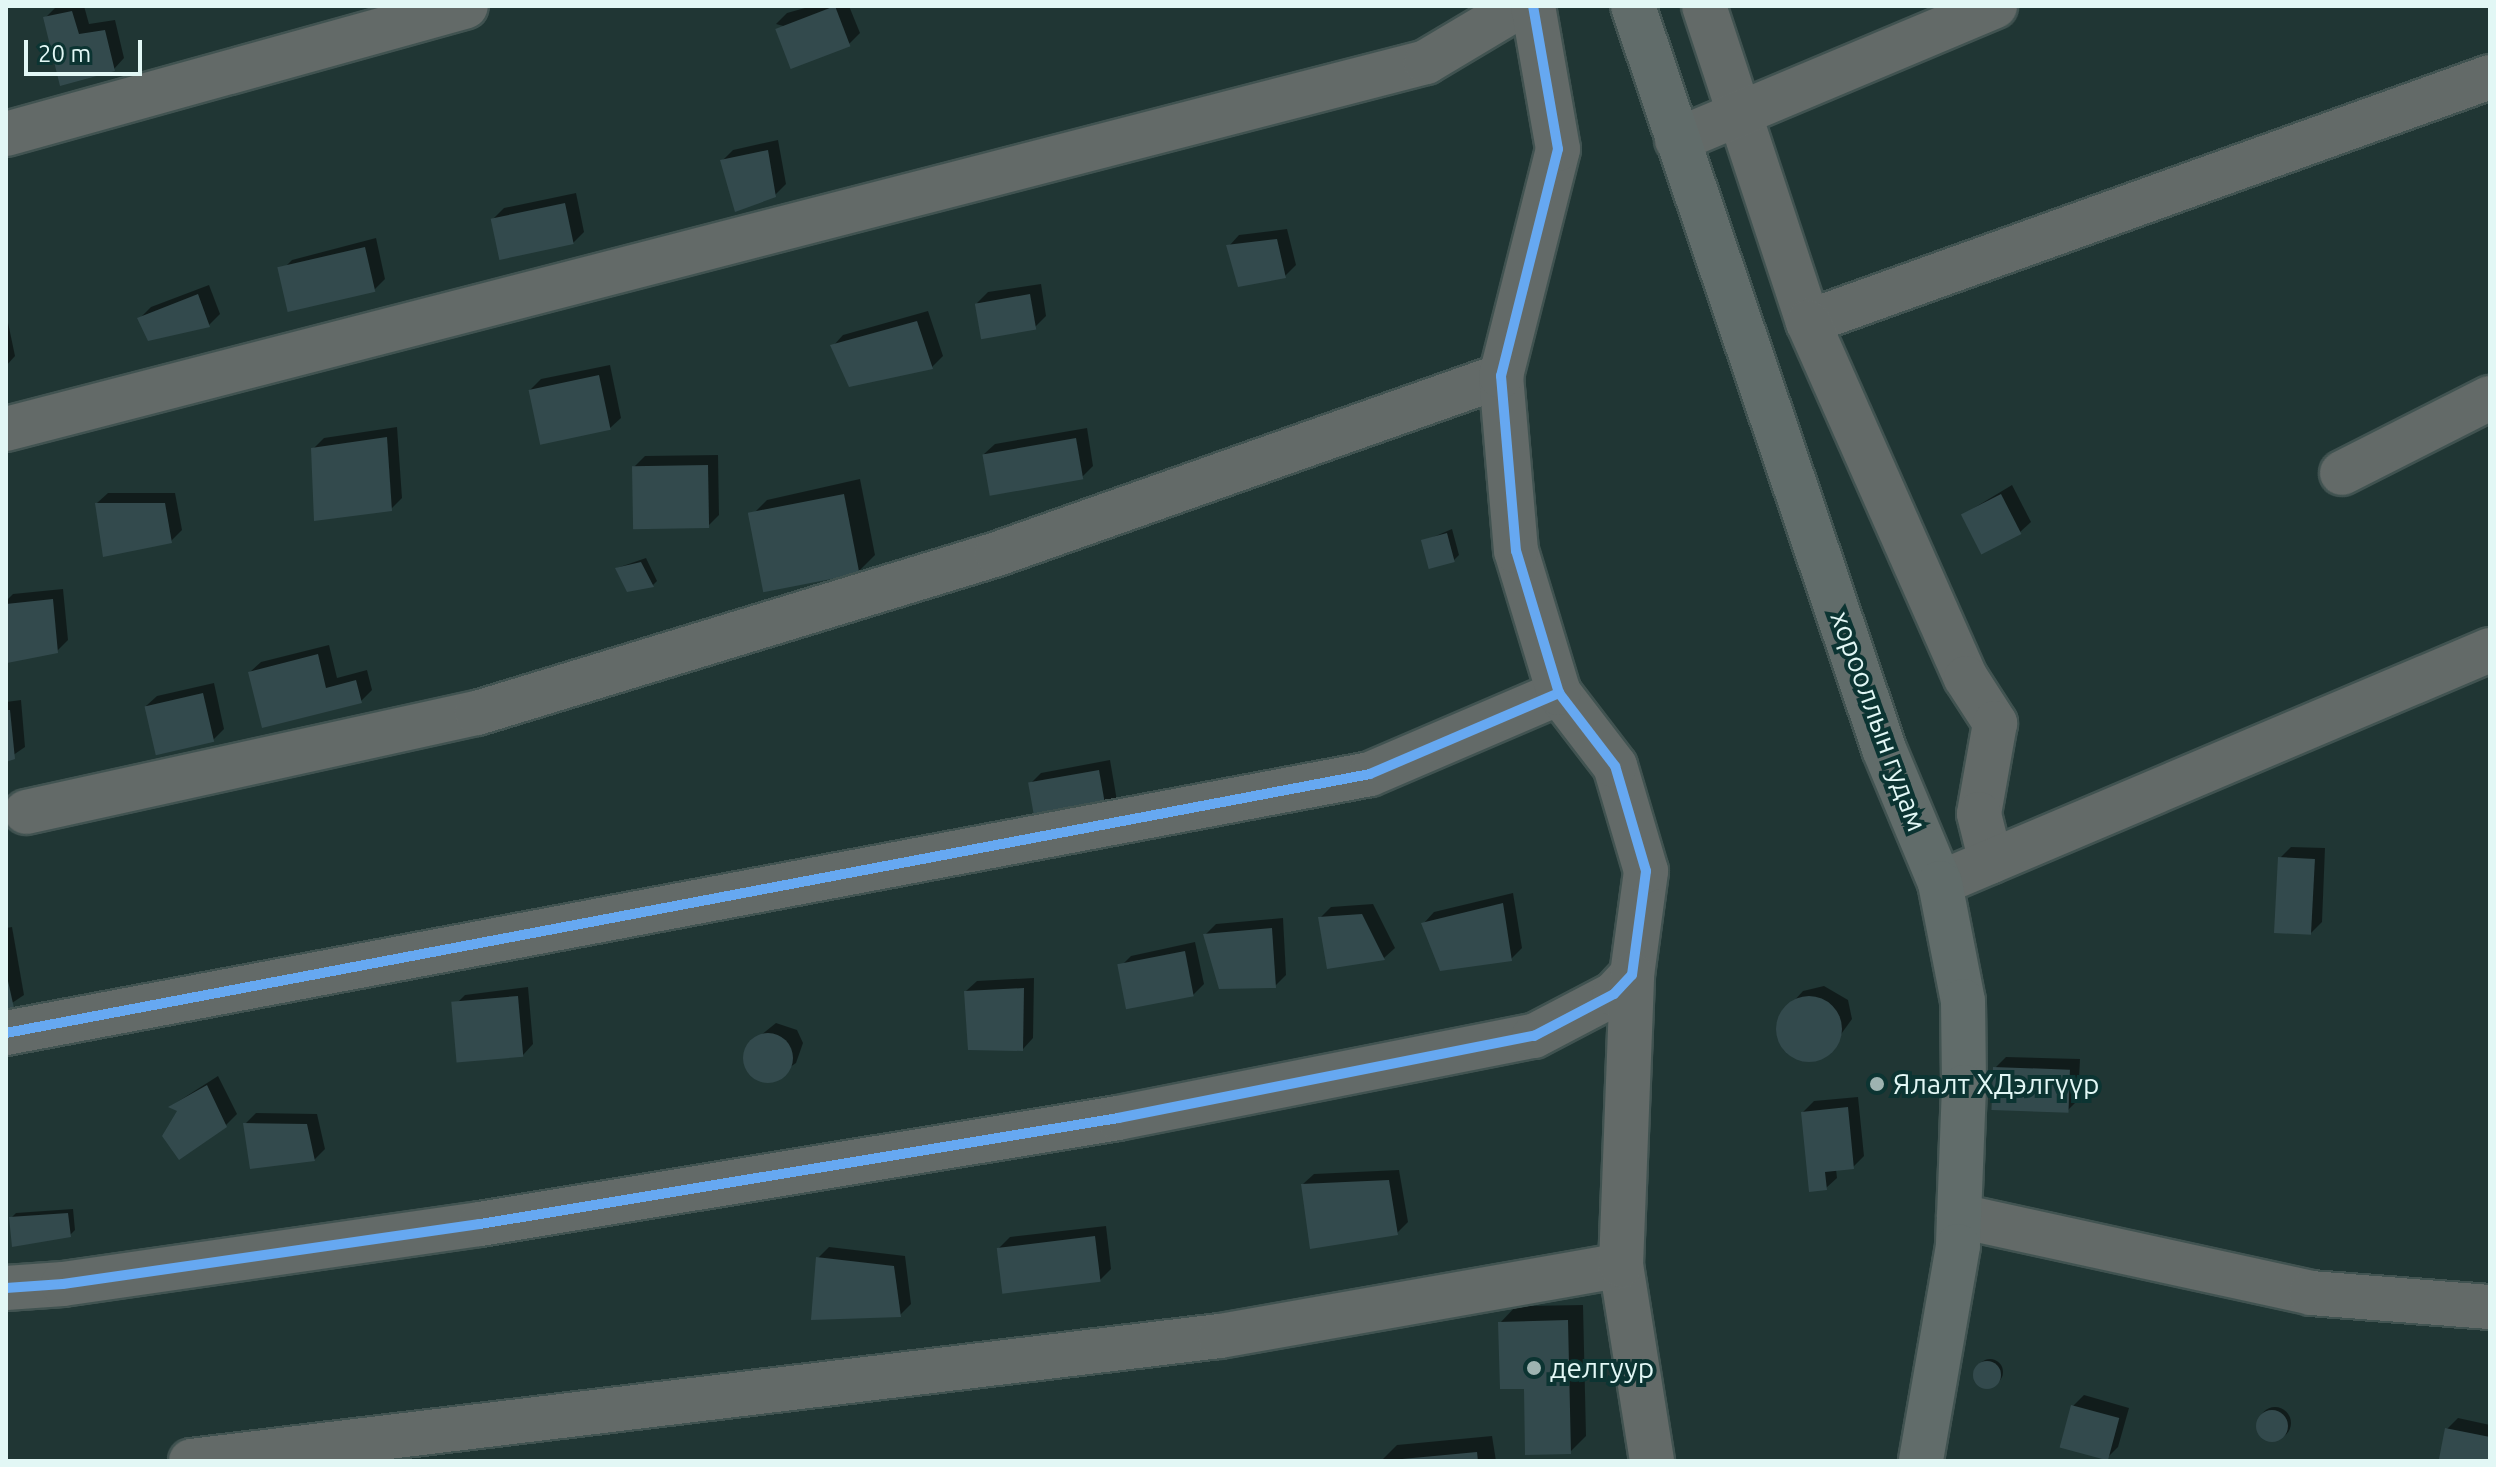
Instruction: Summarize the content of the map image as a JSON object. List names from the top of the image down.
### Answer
{
  "streets": {
    "main road": ["хорооллын гудам"]
  },
  "places": ["Ялалт ХДэлгүүр", "делгуур"],
  "scale_bar": "20 m"
}
